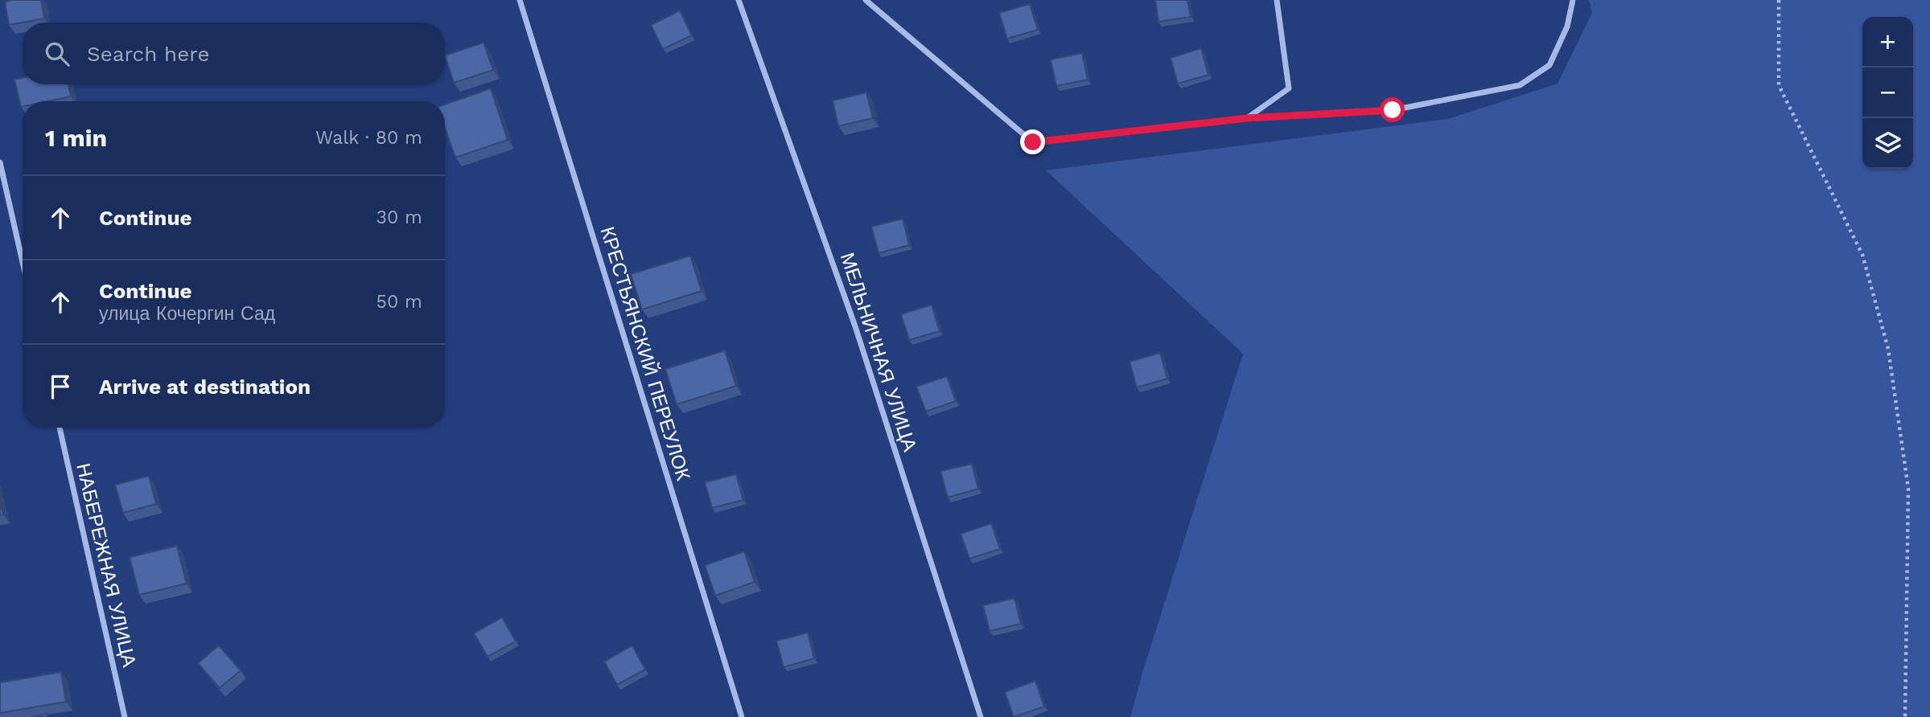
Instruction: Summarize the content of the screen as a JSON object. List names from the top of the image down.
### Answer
{
  "streets": {
    "street": ["МЕЛЬНИЧНАЯ УЛИЦА", "КРЕСТЬЯНСКИЙ ПЕРЕУЛОК", "НАБЕРЕЖНАЯ УЛИЦА"]
  },
  "page": {
    "map_buttons": ["+", "−"],
    "search": "Search here",
    "heading": ["1 min", "Walk · 80 m"],
    "list": [
      ["Continue", "30 m"],
      ["Continue", "улица Кочергин Сад", "50 m"],
      "Arrive at destination"
    ]
  }
}
